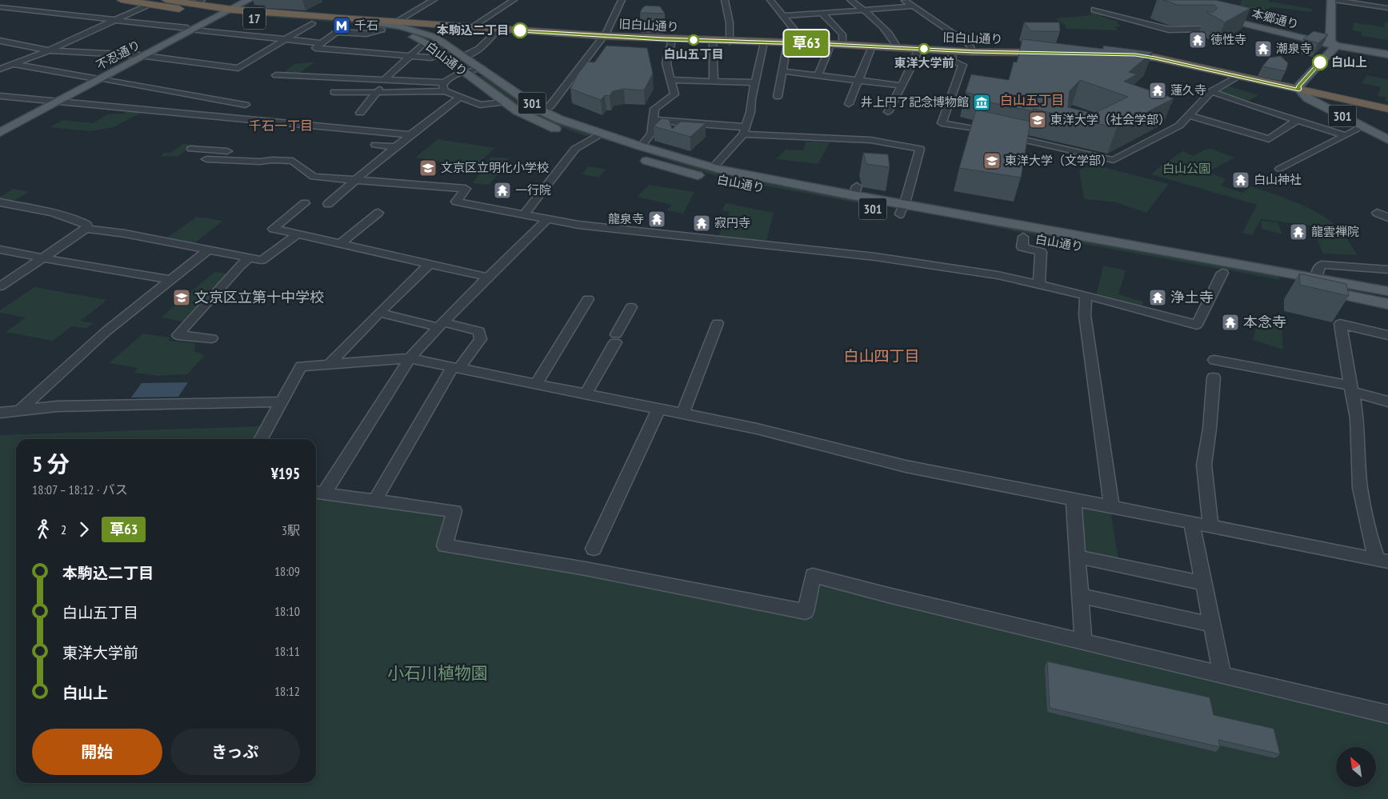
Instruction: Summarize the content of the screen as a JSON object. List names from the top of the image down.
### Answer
{
  "streets": {
    "highway": ["17", "旧白山通り", "白山通り"],
    "main road": ["本郷通り", "不忍通り", "301"]
  },
  "crossings": [
    ["17", "旧白山通り"],
    ["17", "白山通り"],
    ["不忍通り", "白山通り"]
  ],
  "districts": ["白山五丁目", "千石一丁目", "白山四丁目"],
  "parks": ["白山公園", "小石川植物園"],
  "places": {
    "metro station": ["千石"],
    "other": [
      "本駒込二丁目",
      "白山五丁目",
      "東洋大学前",
      "白山上"
    ],
    "temple": [
      "徳性寺",
      "潮泉寺",
      "蓮久寺",
      "白山神社",
      "一行院",
      "龍泉寺",
      "寂円寺",
      "龍雲禅院",
      "浄土寺",
      "本念寺"
    ],
    "museum": ["井上円了記念博物館"],
    "school or university": [
      "東洋大学（社会学部）",
      "東洋大学（文学部）",
      "文京区立明化小学校",
      "文京区立第十中学校"
    ]
  },
  "lines": ["bus line 草63"],
  "north": "top left",
  "page": {
    "on_map": "草63",
    "heading": ["5 分", "18:07 – 18:12 · バス", "¥195"],
    "legs": ["2", "草63", "3駅"],
    "list": [
      {
        "name": "本駒込二丁目",
        "value": "18:09"
      },
      {
        "name": "白山五丁目",
        "value": "18:10"
      },
      {
        "name": "東洋大学前",
        "value": "18:11"
      },
      {
        "name": "白山上",
        "value": "18:12"
      }
    ],
    "buttons": ["開始", "きっぷ"]
  }
}
